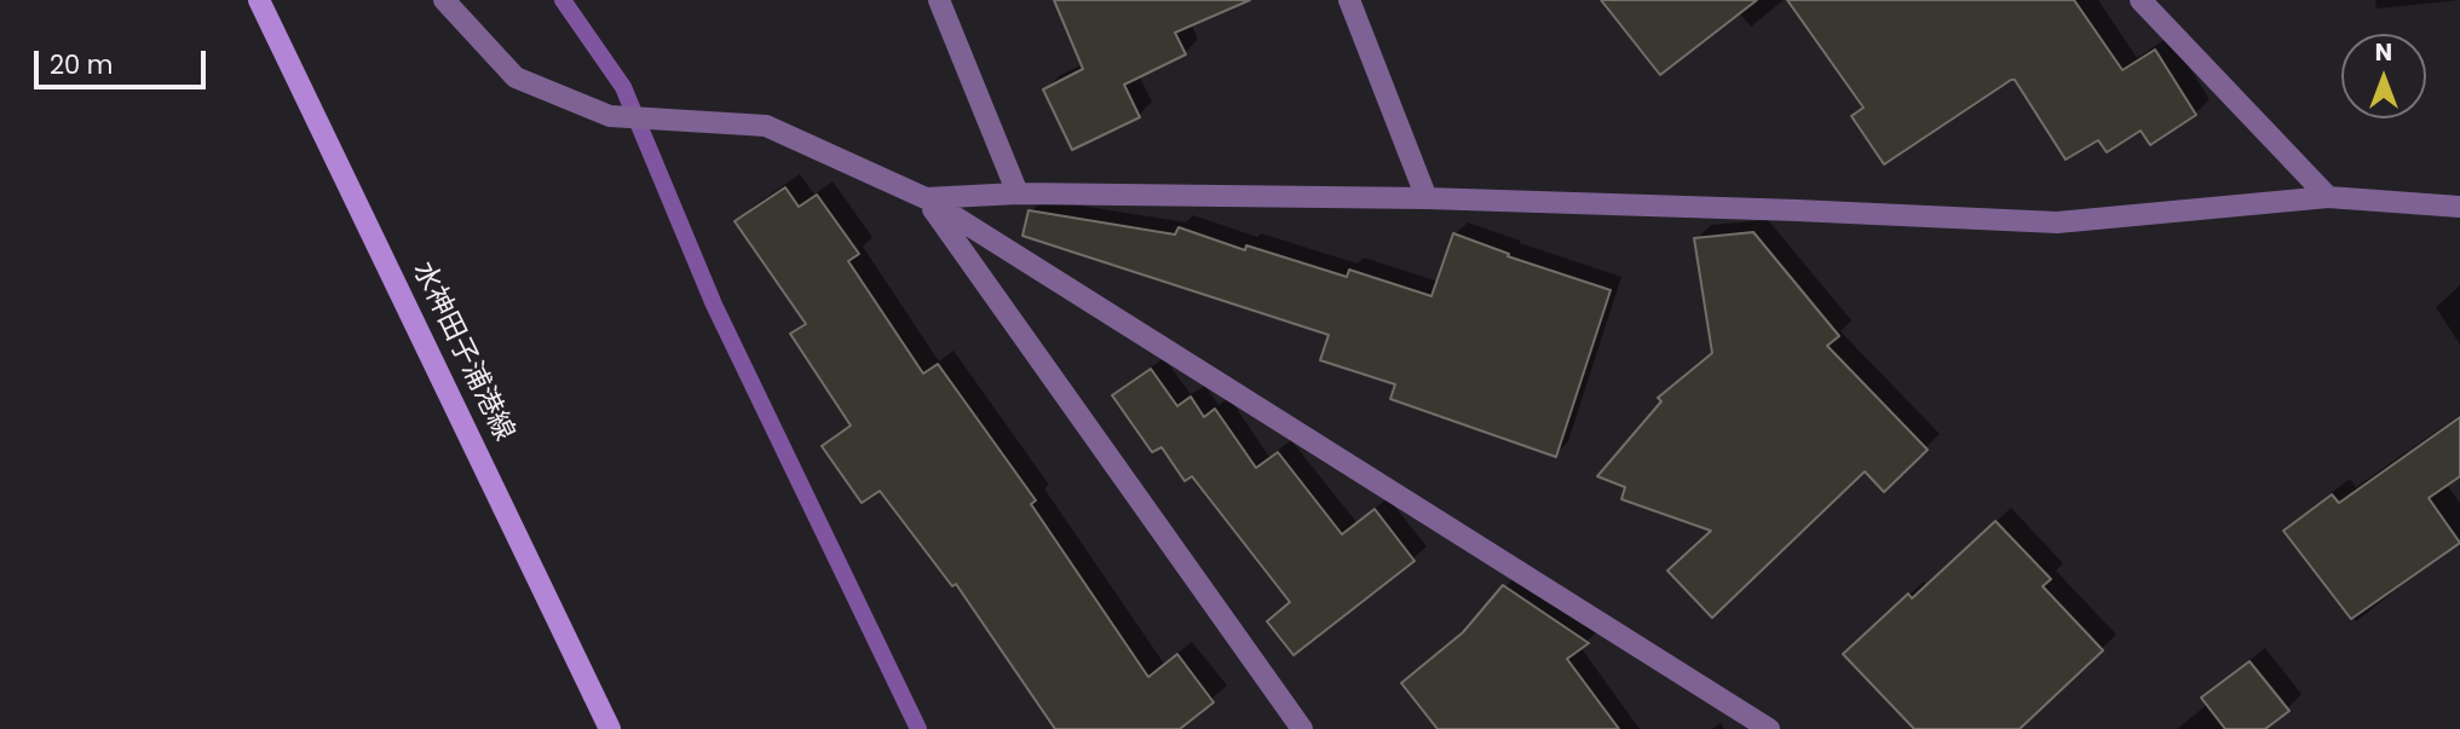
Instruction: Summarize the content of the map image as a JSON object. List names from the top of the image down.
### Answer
{
  "streets": {
    "main road": ["水神田子浦港線"]
  },
  "scale_bar": "20 m",
  "north": "top"
}
